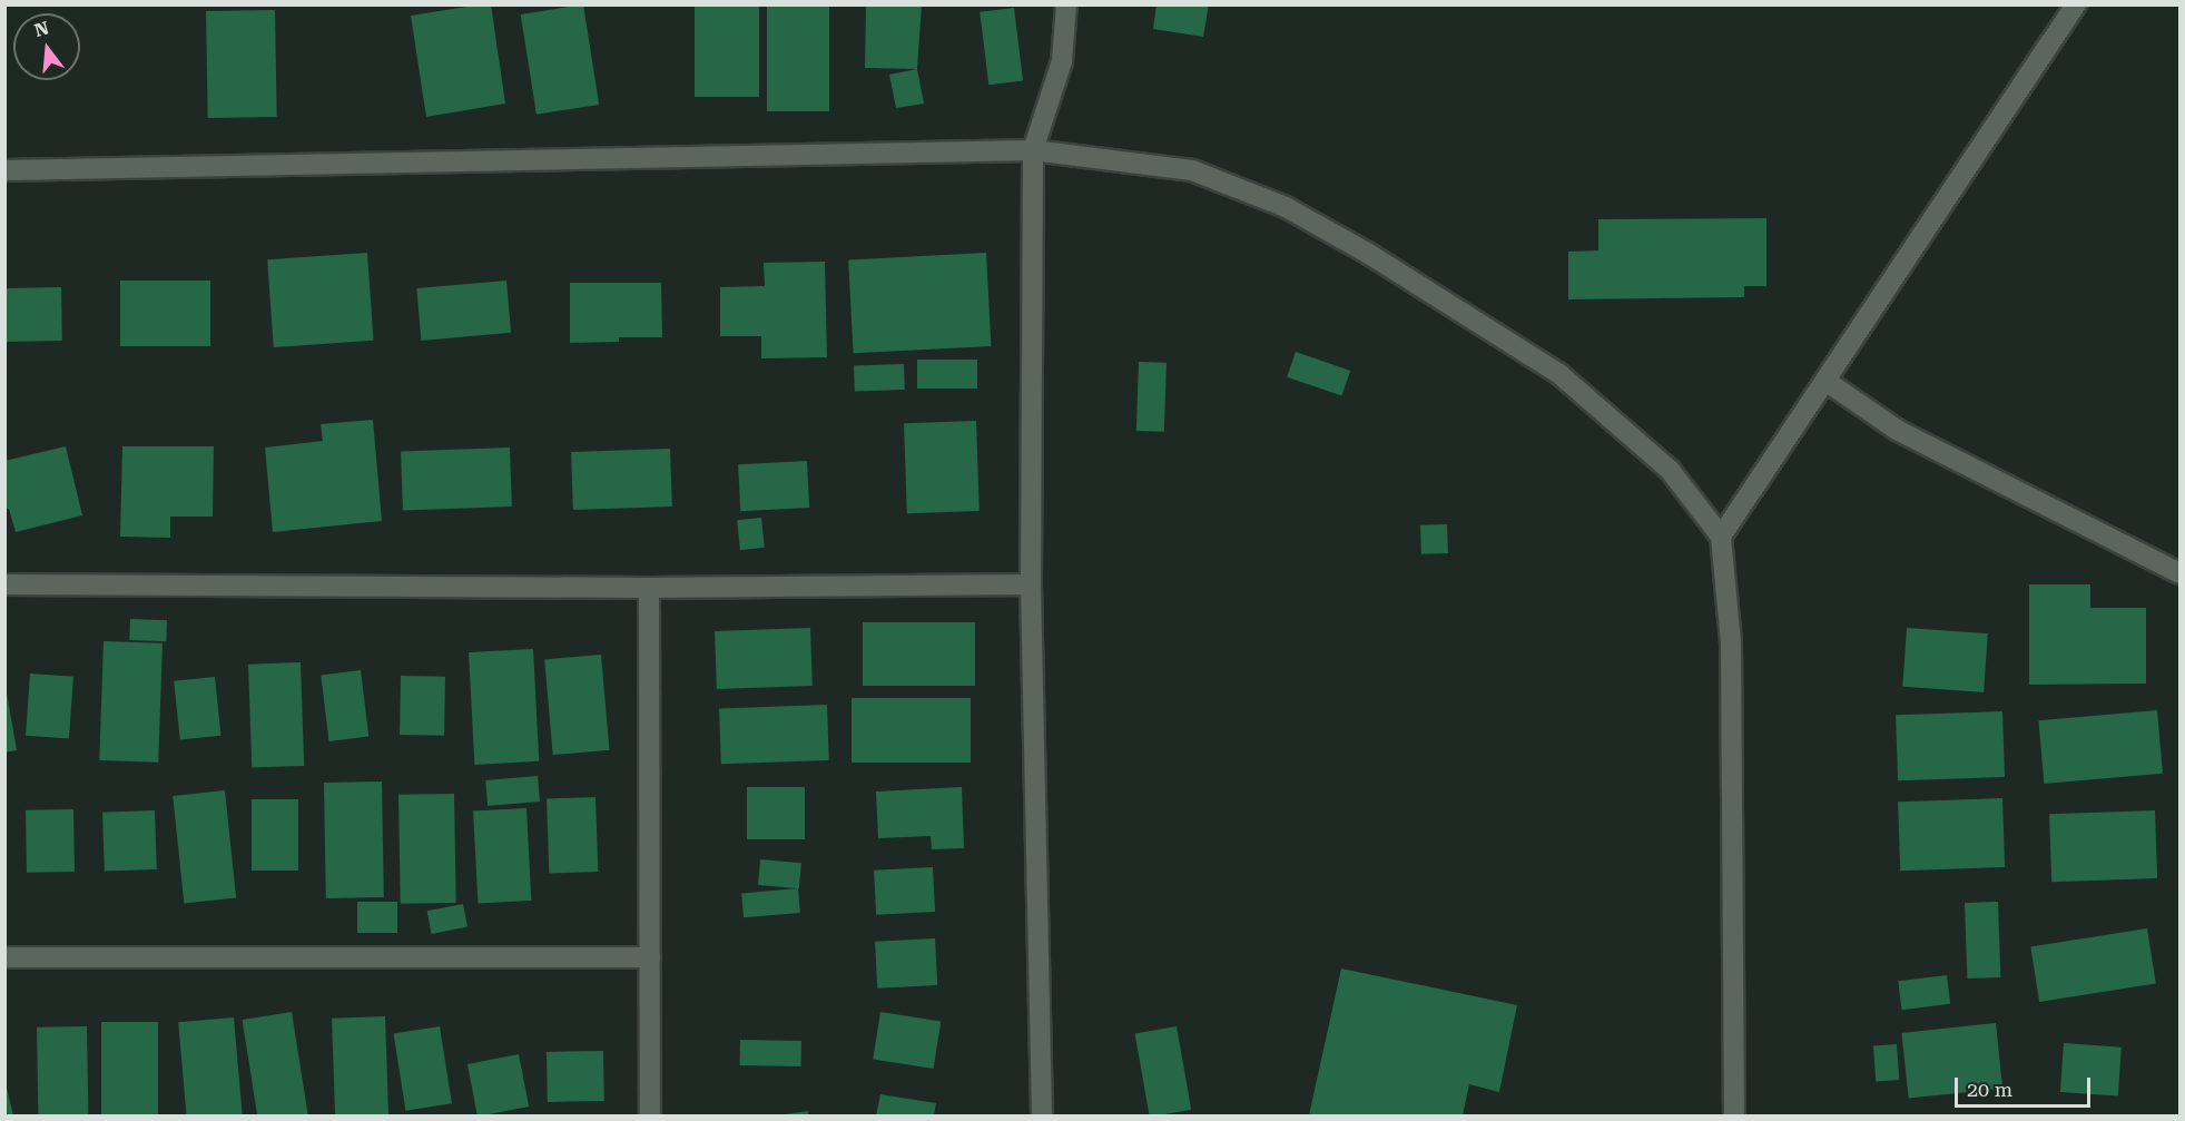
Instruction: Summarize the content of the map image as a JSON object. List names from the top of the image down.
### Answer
{
  "scale_bar": "20 m",
  "north": "top"
}
